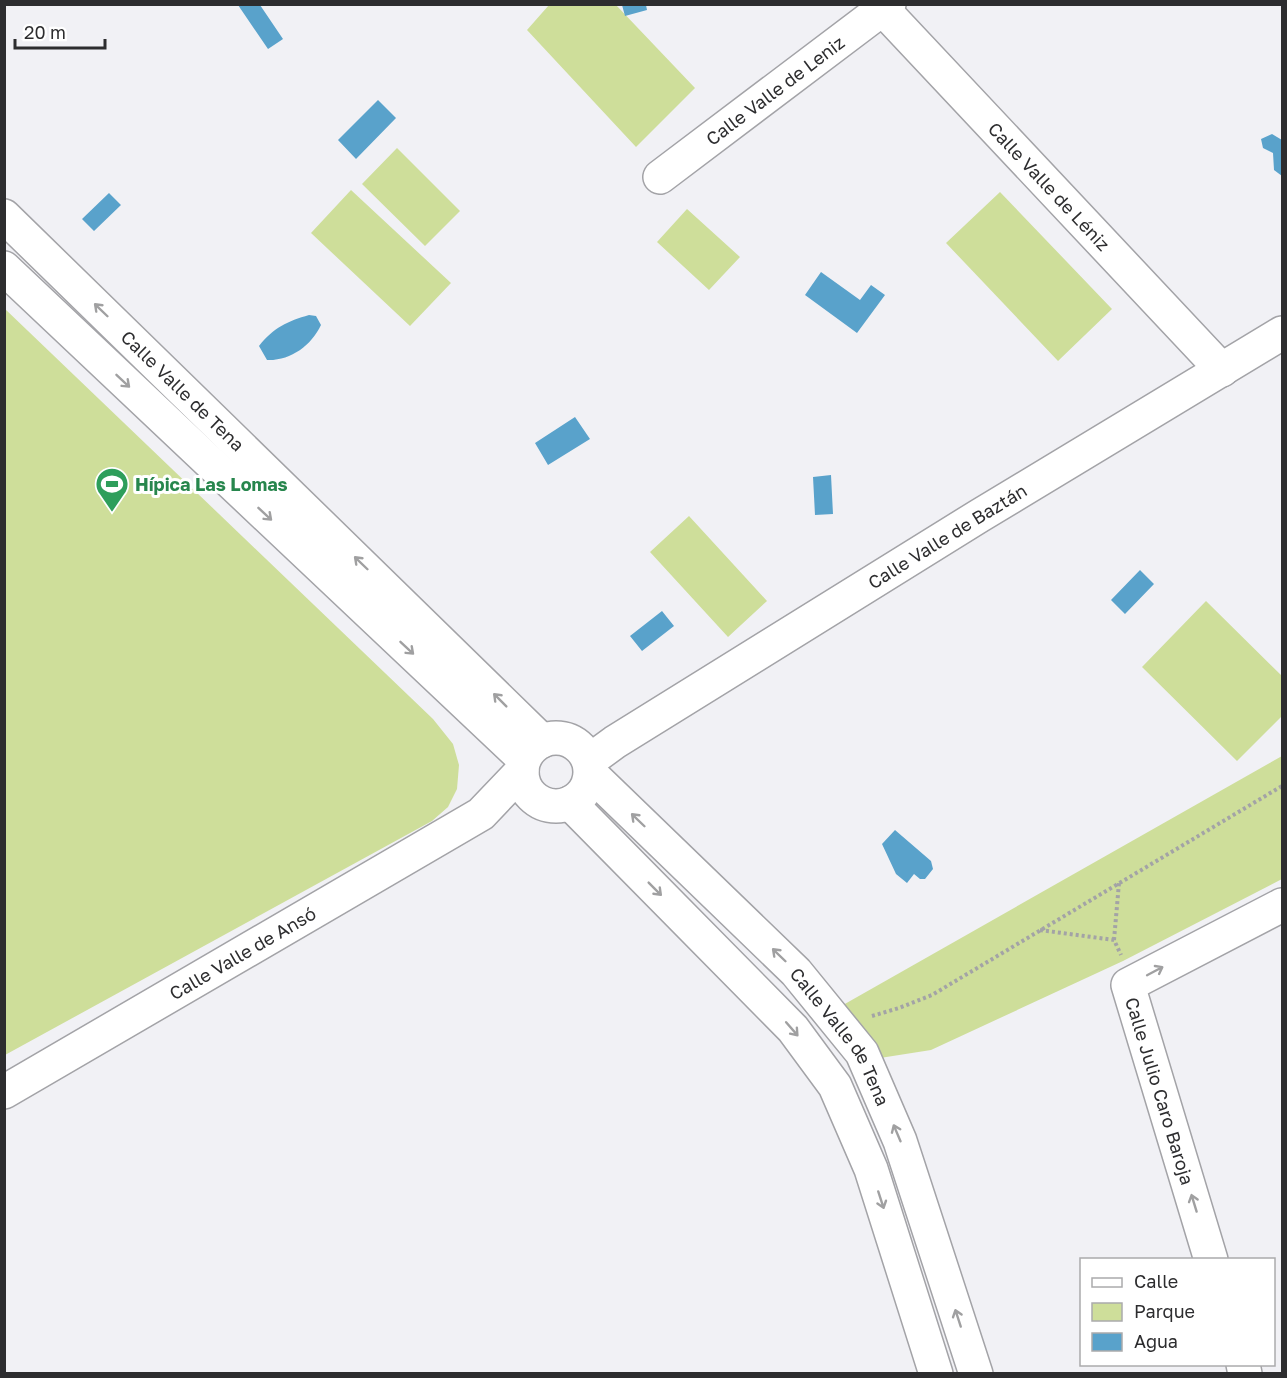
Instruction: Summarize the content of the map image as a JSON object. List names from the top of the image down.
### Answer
{
  "streets": {
    "street": [
      "Calle Valle de Leniz",
      "Calle Valle de Léniz",
      "Calle Valle de Tena",
      "Calle Valle de Baztán",
      "Calle Valle de Ansó",
      "Calle Julio Caro Baroja"
    ]
  },
  "crossings": [
    ["Calle Valle de Leniz", "Calle Valle de Léniz"],
    ["Calle Valle de Léniz", "Calle Valle de Baztán"],
    ["Calle Valle de Tena", "Calle Valle de Baztán"],
    ["Calle Valle de Tena", "Calle Valle de Ansó"],
    ["Calle Valle de Baztán", "Calle Valle de Ansó"]
  ],
  "places": {
    "sports": ["Hípica Las Lomas"]
  },
  "legend": ["Calle", "Parque", "Agua"],
  "scale_bar": "20 m"
}
